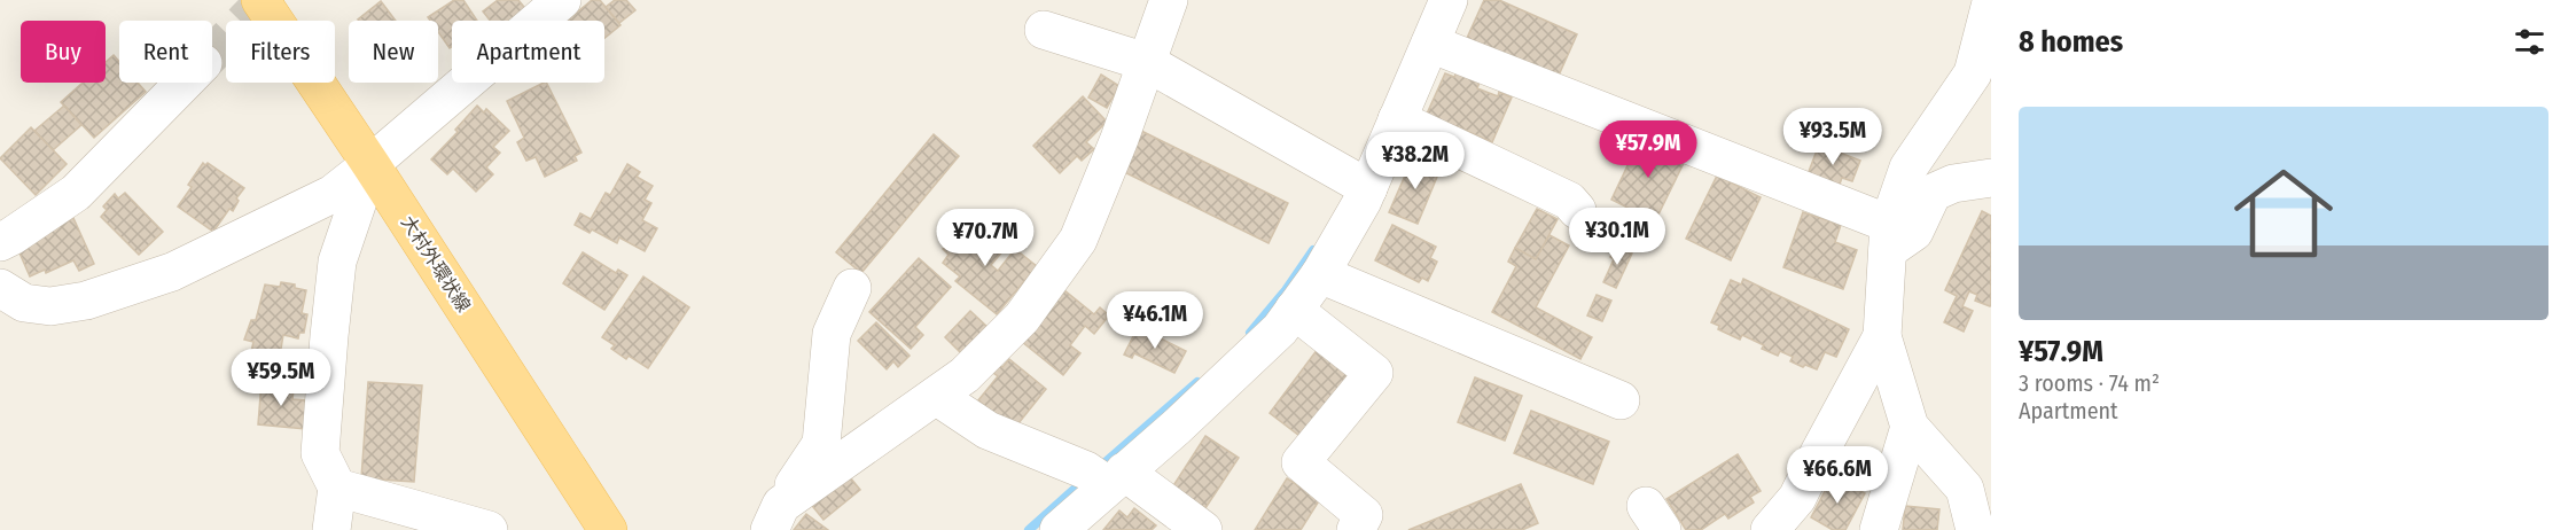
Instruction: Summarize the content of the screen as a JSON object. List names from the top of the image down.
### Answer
{
  "streets": {
    "main road": ["大村外環状線"]
  },
  "page": {
    "heading": "8 homes",
    "chip": [
      "Buy",
      "Rent",
      "Filters",
      "New",
      "Apartment"
    ],
    "list": [
      {
        "name": "¥57.9M",
        "note": "3 rooms · 74 m² · Apartment"
      }
    ],
    "price": [
      "¥93.5M",
      "¥57.9M",
      "¥38.2M",
      "¥30.1M",
      "¥70.7M",
      "¥46.1M",
      "¥59.5M",
      "¥66.6M"
    ]
  }
}
